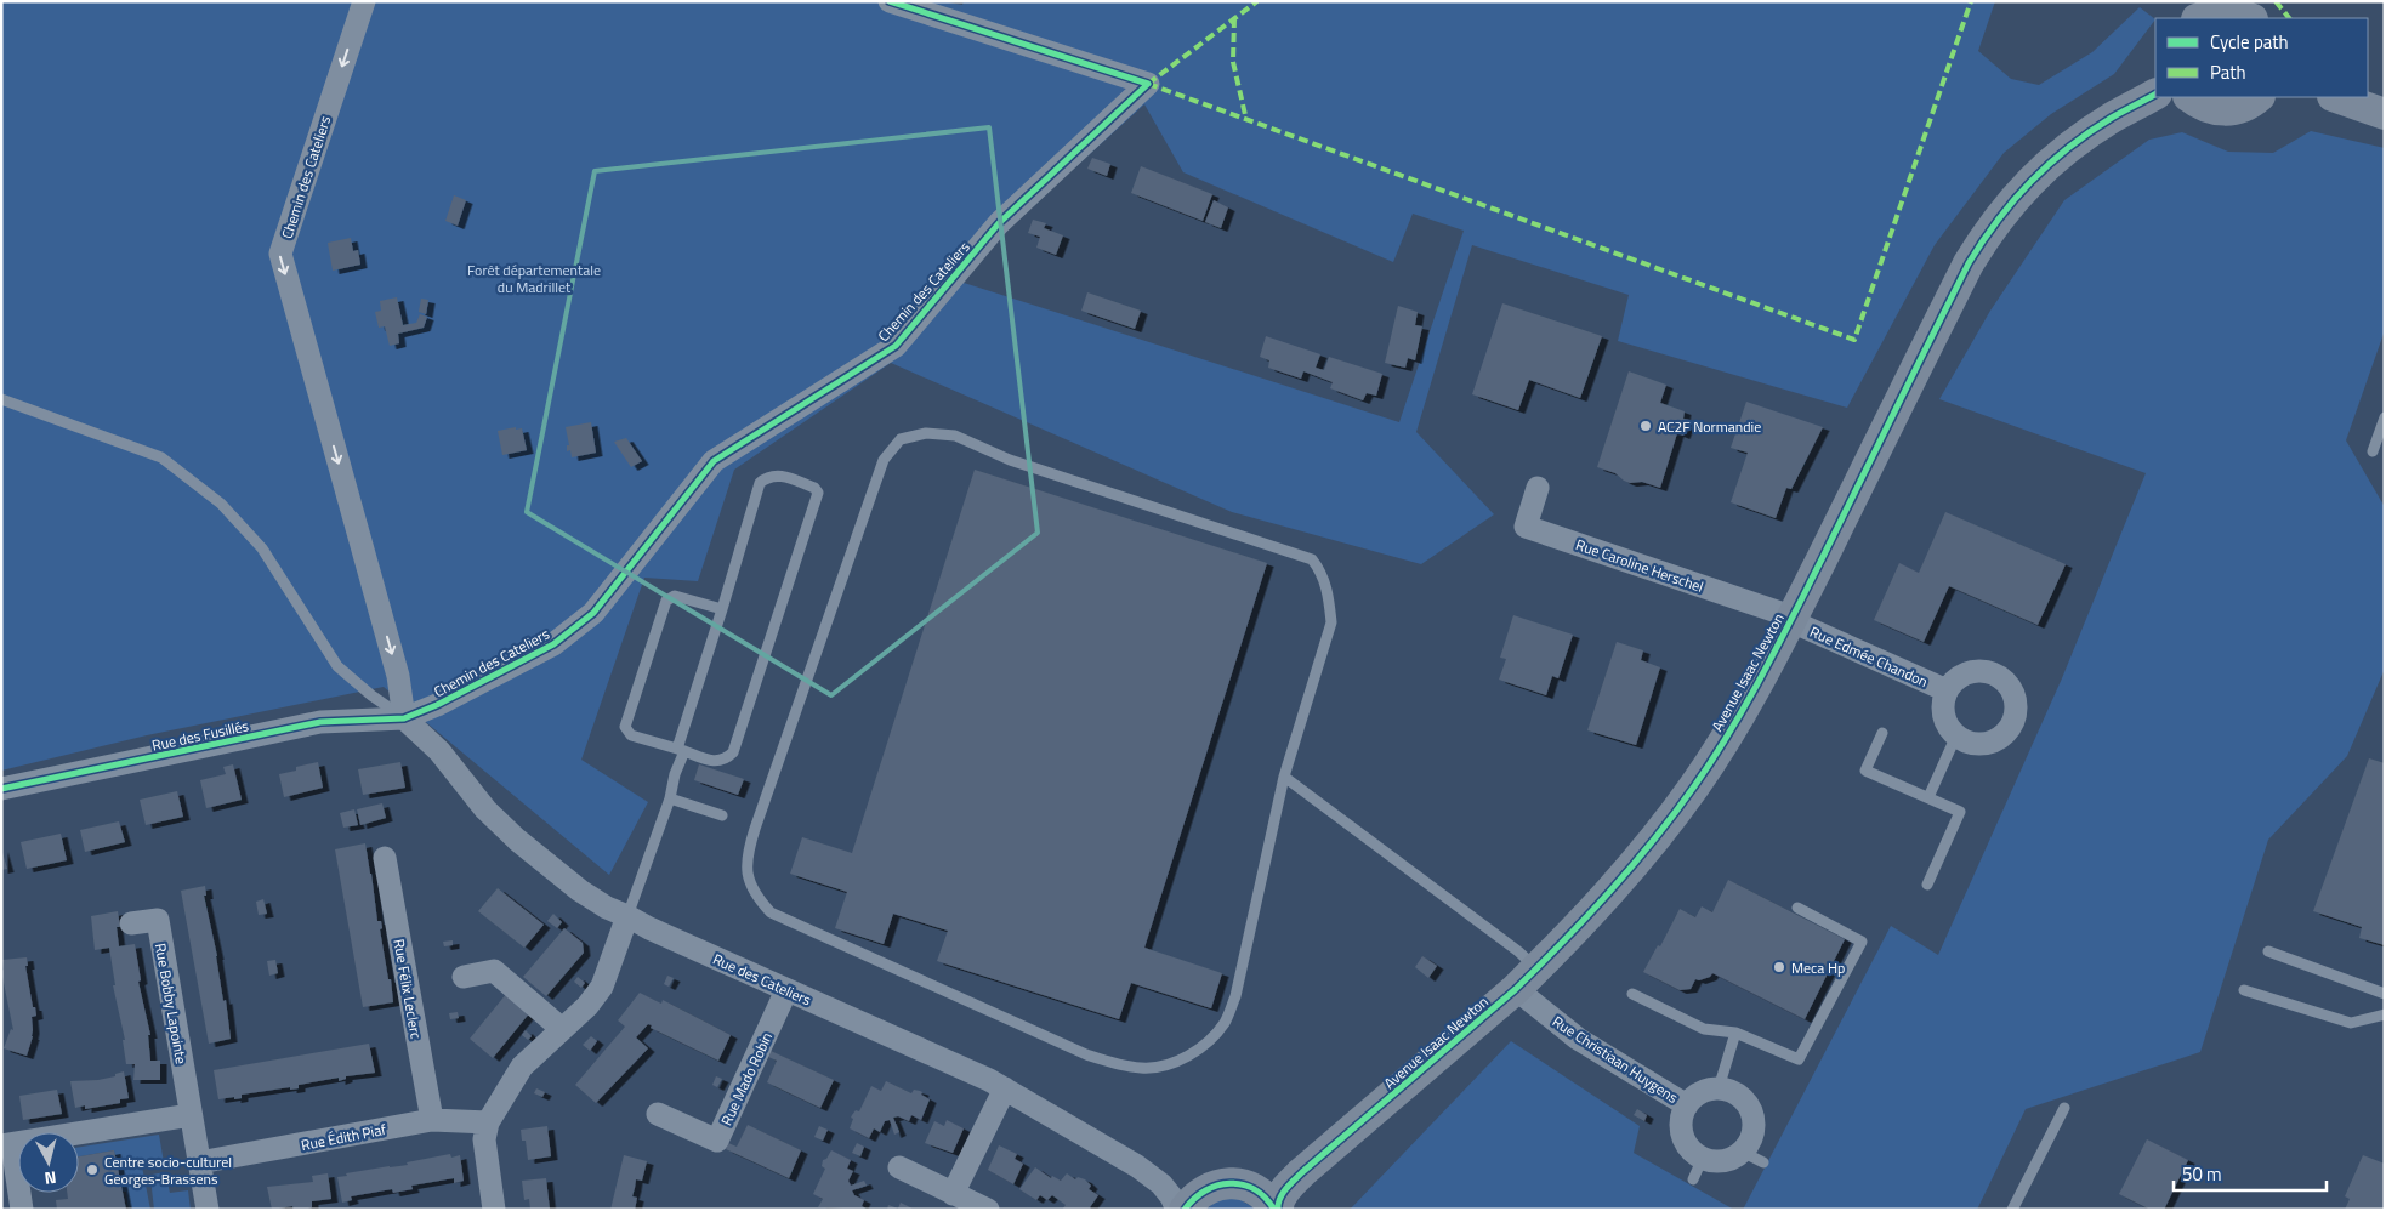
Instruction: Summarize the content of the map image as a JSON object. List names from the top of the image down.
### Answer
{
  "streets": {
    "street": [
      "Chemin des Cateliers",
      "Rue Caroline Herschel",
      "Rue Edmée Chandon",
      "Avenue Isaac Newton",
      "Rue des Fusillés",
      "Rue des Cateliers",
      "Rue Félix Leclerc",
      "Rue Bobby Lapointe",
      "Rue Christiaan Huygens",
      "Rue Mado Robin",
      "Rue Édith Piaf"
    ]
  },
  "crossings": [
    ["Chemin des Cateliers", "Rue des Fusillés"],
    ["Chemin des Cateliers", "Rue des Cateliers"],
    ["Rue Caroline Herschel", "Rue Edmée Chandon"],
    ["Rue Caroline Herschel", "Avenue Isaac Newton"],
    ["Rue Edmée Chandon", "Avenue Isaac Newton"],
    ["Avenue Isaac Newton", "Rue Christiaan Huygens"],
    ["Rue des Fusillés", "Rue des Cateliers"],
    ["Rue des Cateliers", "Rue Mado Robin"],
    ["Rue Félix Leclerc", "Rue Édith Piaf"]
  ],
  "one_way": ["Chemin des Cateliers"],
  "parks": ["Forêt départementale du Madrillet"],
  "places": ["AC2F Normandie", "Meca Hp", "Centre socio-culturel Georges-Brassens"],
  "legend": ["Cycle path", "Path"],
  "scale_bar": "50 m",
  "north": "bottom"
}
